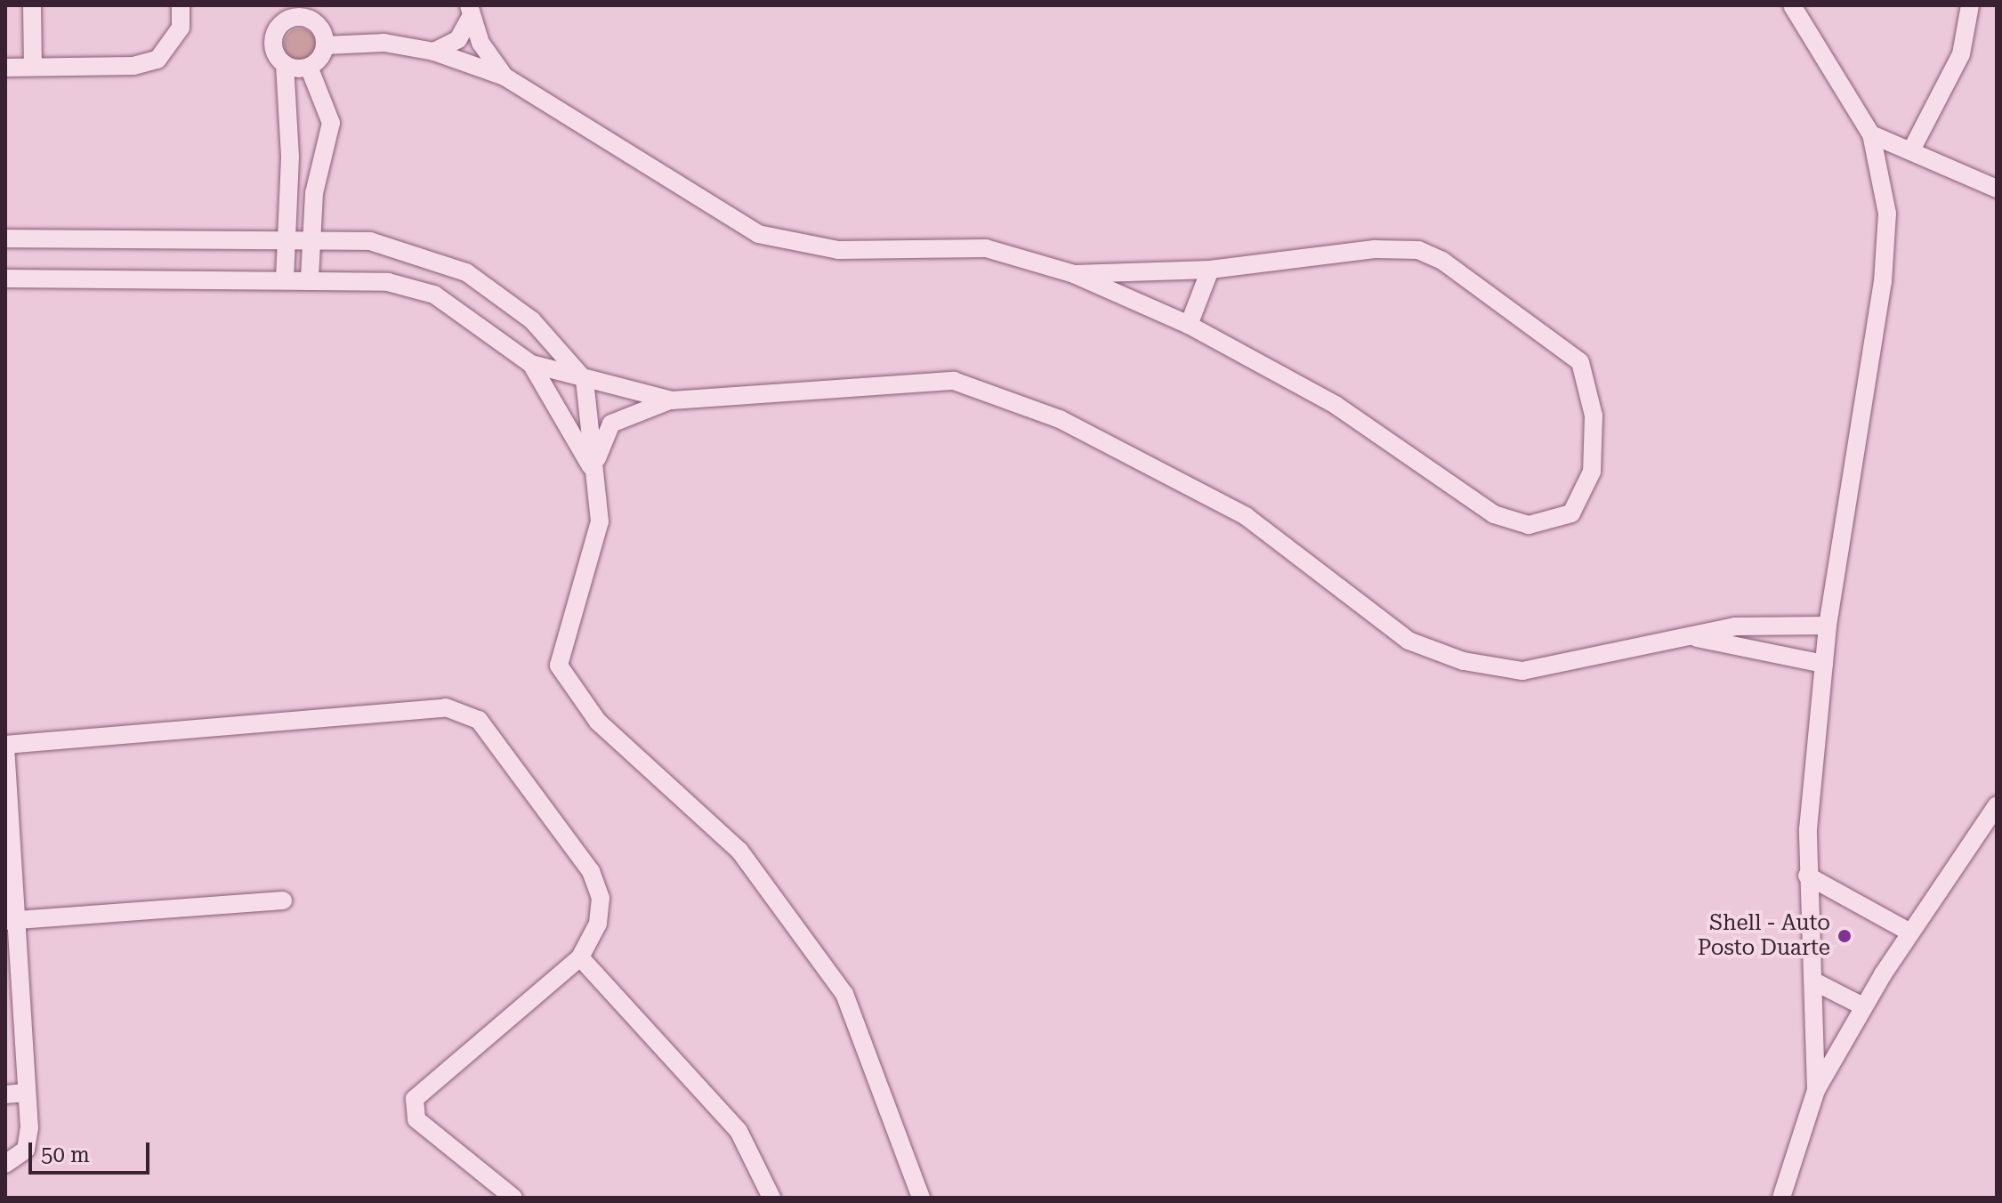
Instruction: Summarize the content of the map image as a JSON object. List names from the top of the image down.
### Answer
{
  "places": ["Shell - Auto Posto Duarte"],
  "scale_bar": "50 m"
}
